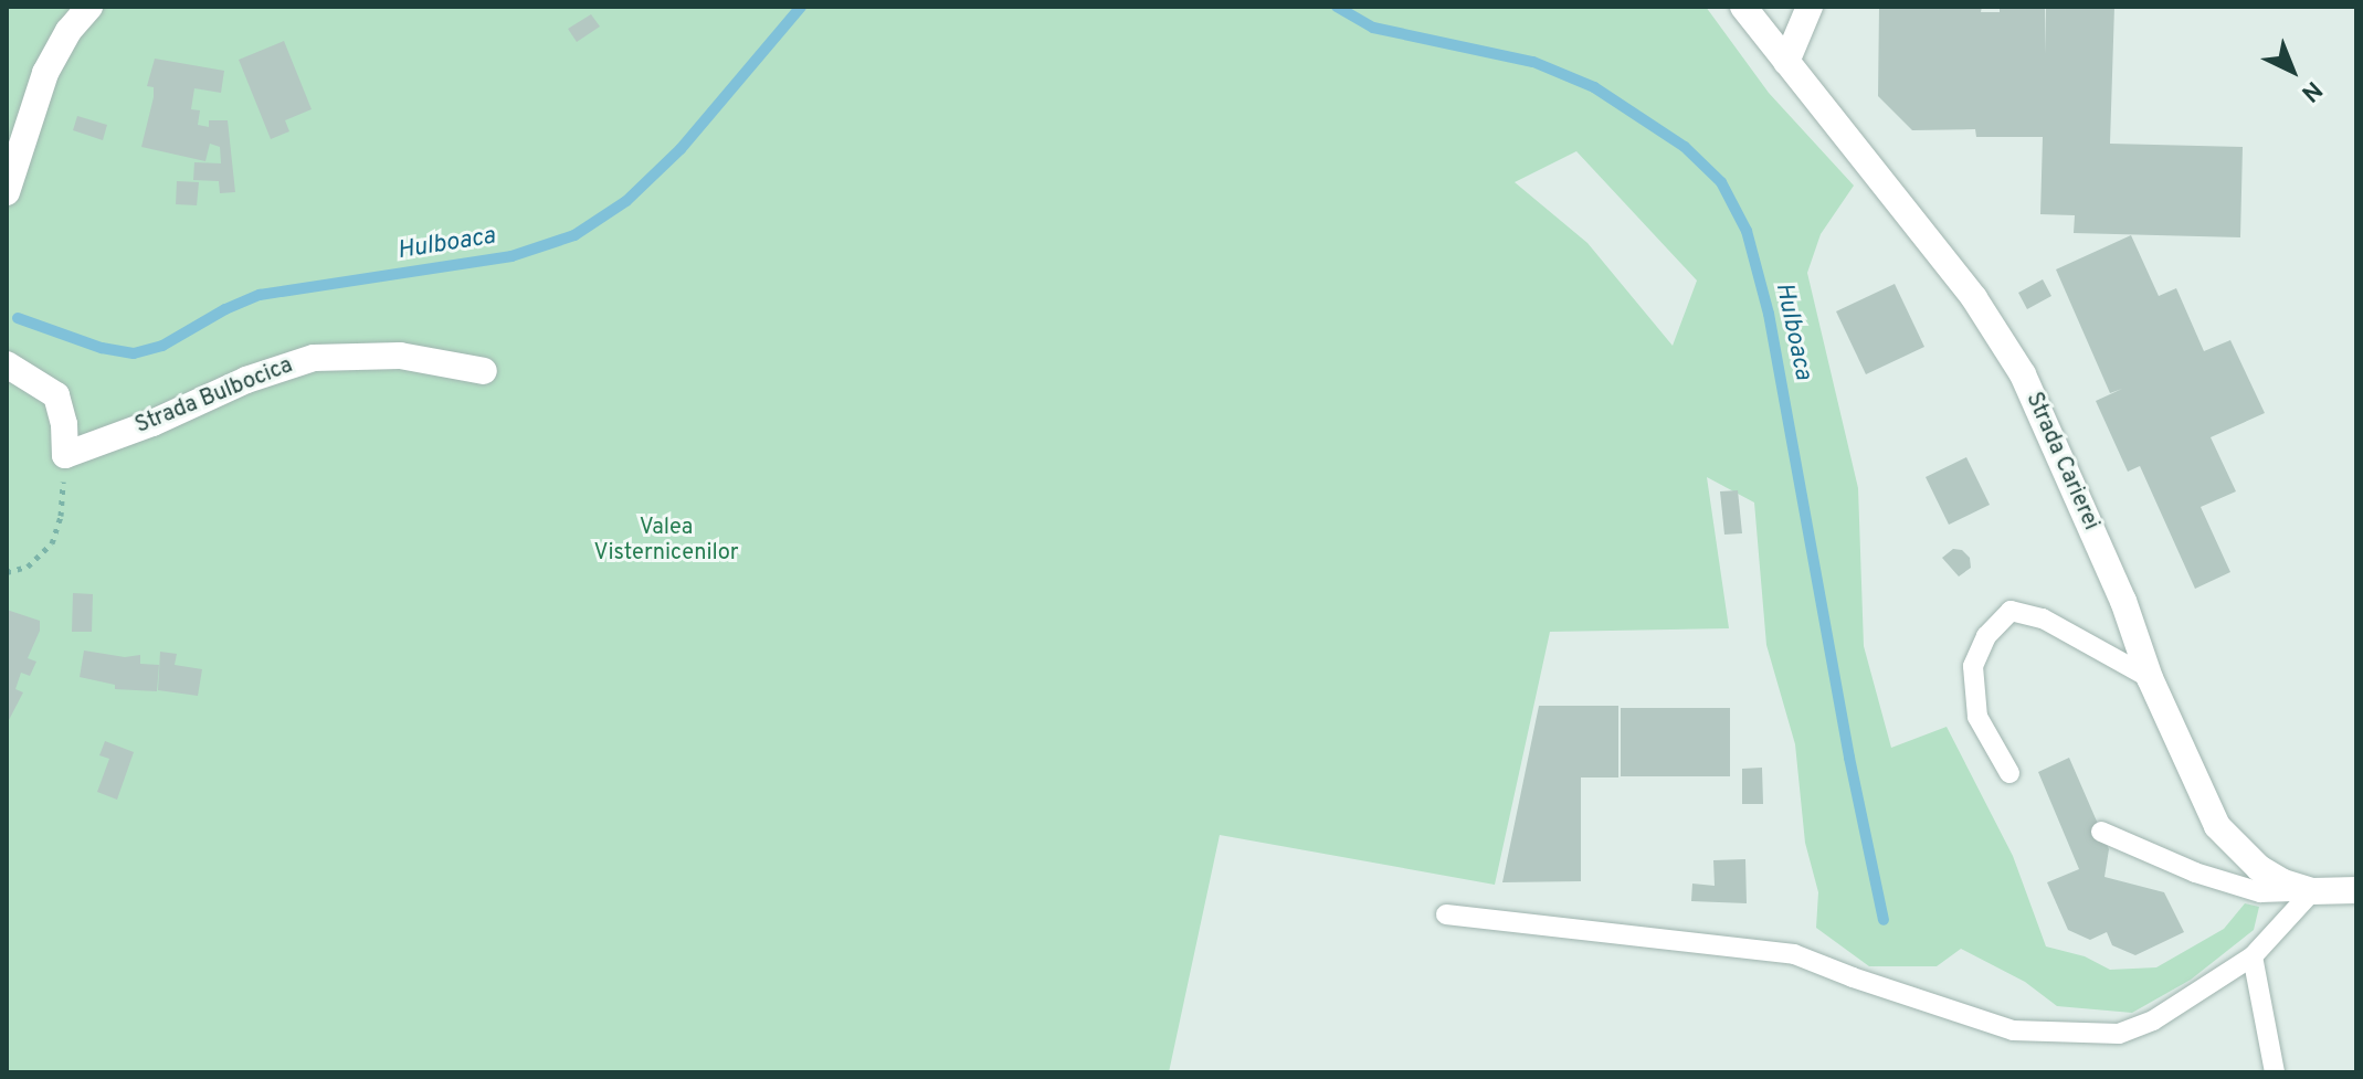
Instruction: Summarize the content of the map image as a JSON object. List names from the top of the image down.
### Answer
{
  "streets": {
    "street": ["Strada Bulbocica", "Strada Carierei"]
  },
  "water": ["Hulboaca"],
  "parks": ["Valea Visternicenilor"],
  "north": "bottom right"
}
